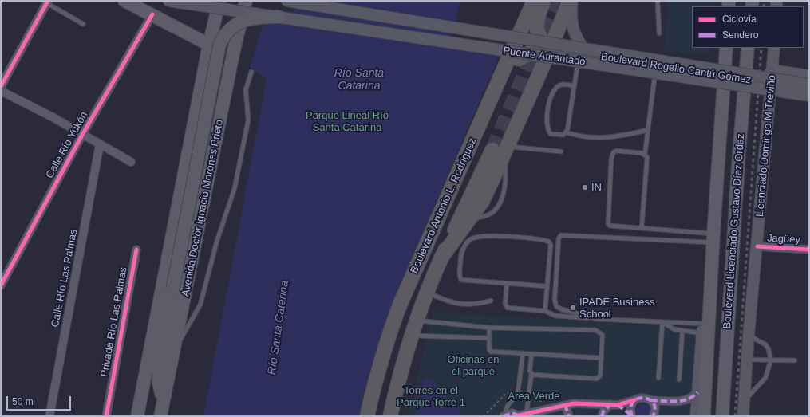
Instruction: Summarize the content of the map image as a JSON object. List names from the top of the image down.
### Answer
{
  "streets": {
    "highway": ["Boulevard Antonio L. Rodríguez"],
    "main road": [
      "Puente Atirantado",
      "Boulevard Rogelio Cantú Gómez",
      "Licenciado Domingo M Treviño",
      "Avenida Doctor Ignacio Morones Prieto",
      "Boulevard Licenciado Gustavo Díaz Ordaz"
    ],
    "street": [
      "Calle Río Yukón",
      "Jagüey",
      "Calle Río Las Palmas",
      "Privada Río Las Palmas"
    ]
  },
  "crossings": [
    ["Boulevard Rogelio Cantú Gómez", "Licenciado Domingo M Treviño"],
    ["Boulevard Rogelio Cantú Gómez", "Boulevard Licenciado Gustavo Díaz Ordaz"],
    ["Licenciado Domingo M Treviño", "Jagüey"]
  ],
  "water": ["Río Santa Catarina"],
  "parks": [
    "Parque Lineal Río Santa Catarina",
    "Oficinas en el parque",
    "Torres en el Parque Torre 1",
    "Area Verde"
  ],
  "places": ["IN", "IPADE Business School"],
  "legend": ["Ciclovía", "Sendero"],
  "scale_bar": "50 m"
}
